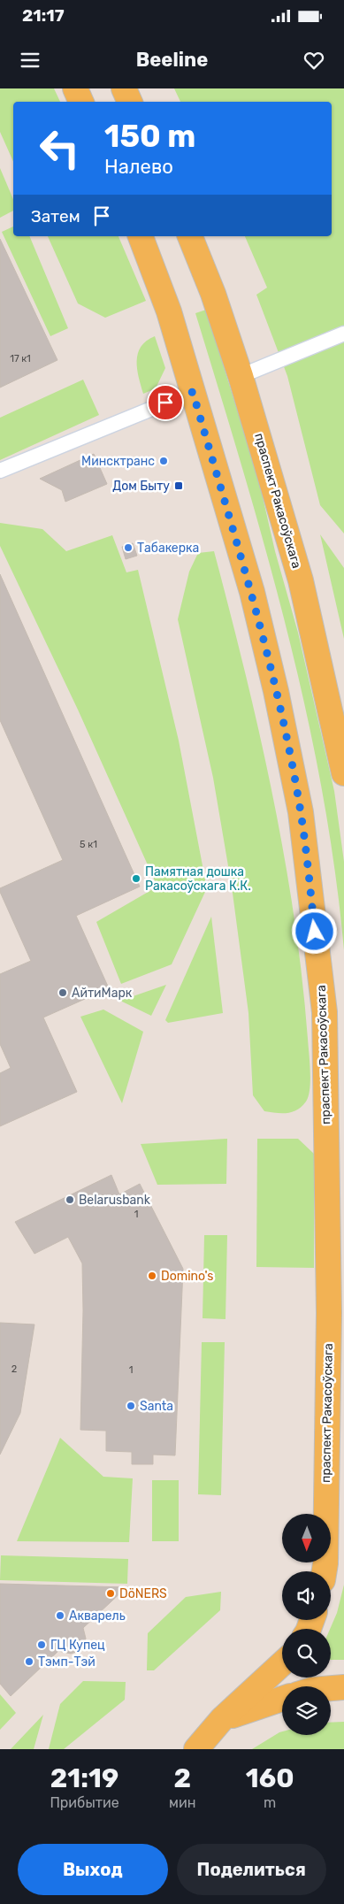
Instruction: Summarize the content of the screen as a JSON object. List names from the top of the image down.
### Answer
{
  "streets": {
    "main road": ["праспект Ракасоўскага"]
  },
  "places": {
    "other": [
      "Минсктранс",
      "Табакерка",
      "Памятная дошка Ракасоўскага К.К.",
      "АйтиМарк",
      "Belarusbank",
      "Domino's",
      "Santa",
      "DöNERS",
      "Акварель",
      "ГЦ Купец",
      "Тэмп-Тэй"
    ],
    "transit": ["Дом Быту"]
  },
  "house_numbers": [
    "17 к1",
    "5 к1",
    "1",
    "2",
    "1"
  ],
  "north": "bottom",
  "page": {
    "status": "21:17",
    "header": "Beeline",
    "turn": ["150 m", "Налево"],
    "then": "Затем",
    "eta": [
      "21:19",
      "Прибытие",
      "2",
      "мин",
      "160",
      "m"
    ],
    "buttons": ["Выход", "Поделиться"]
  }
}
